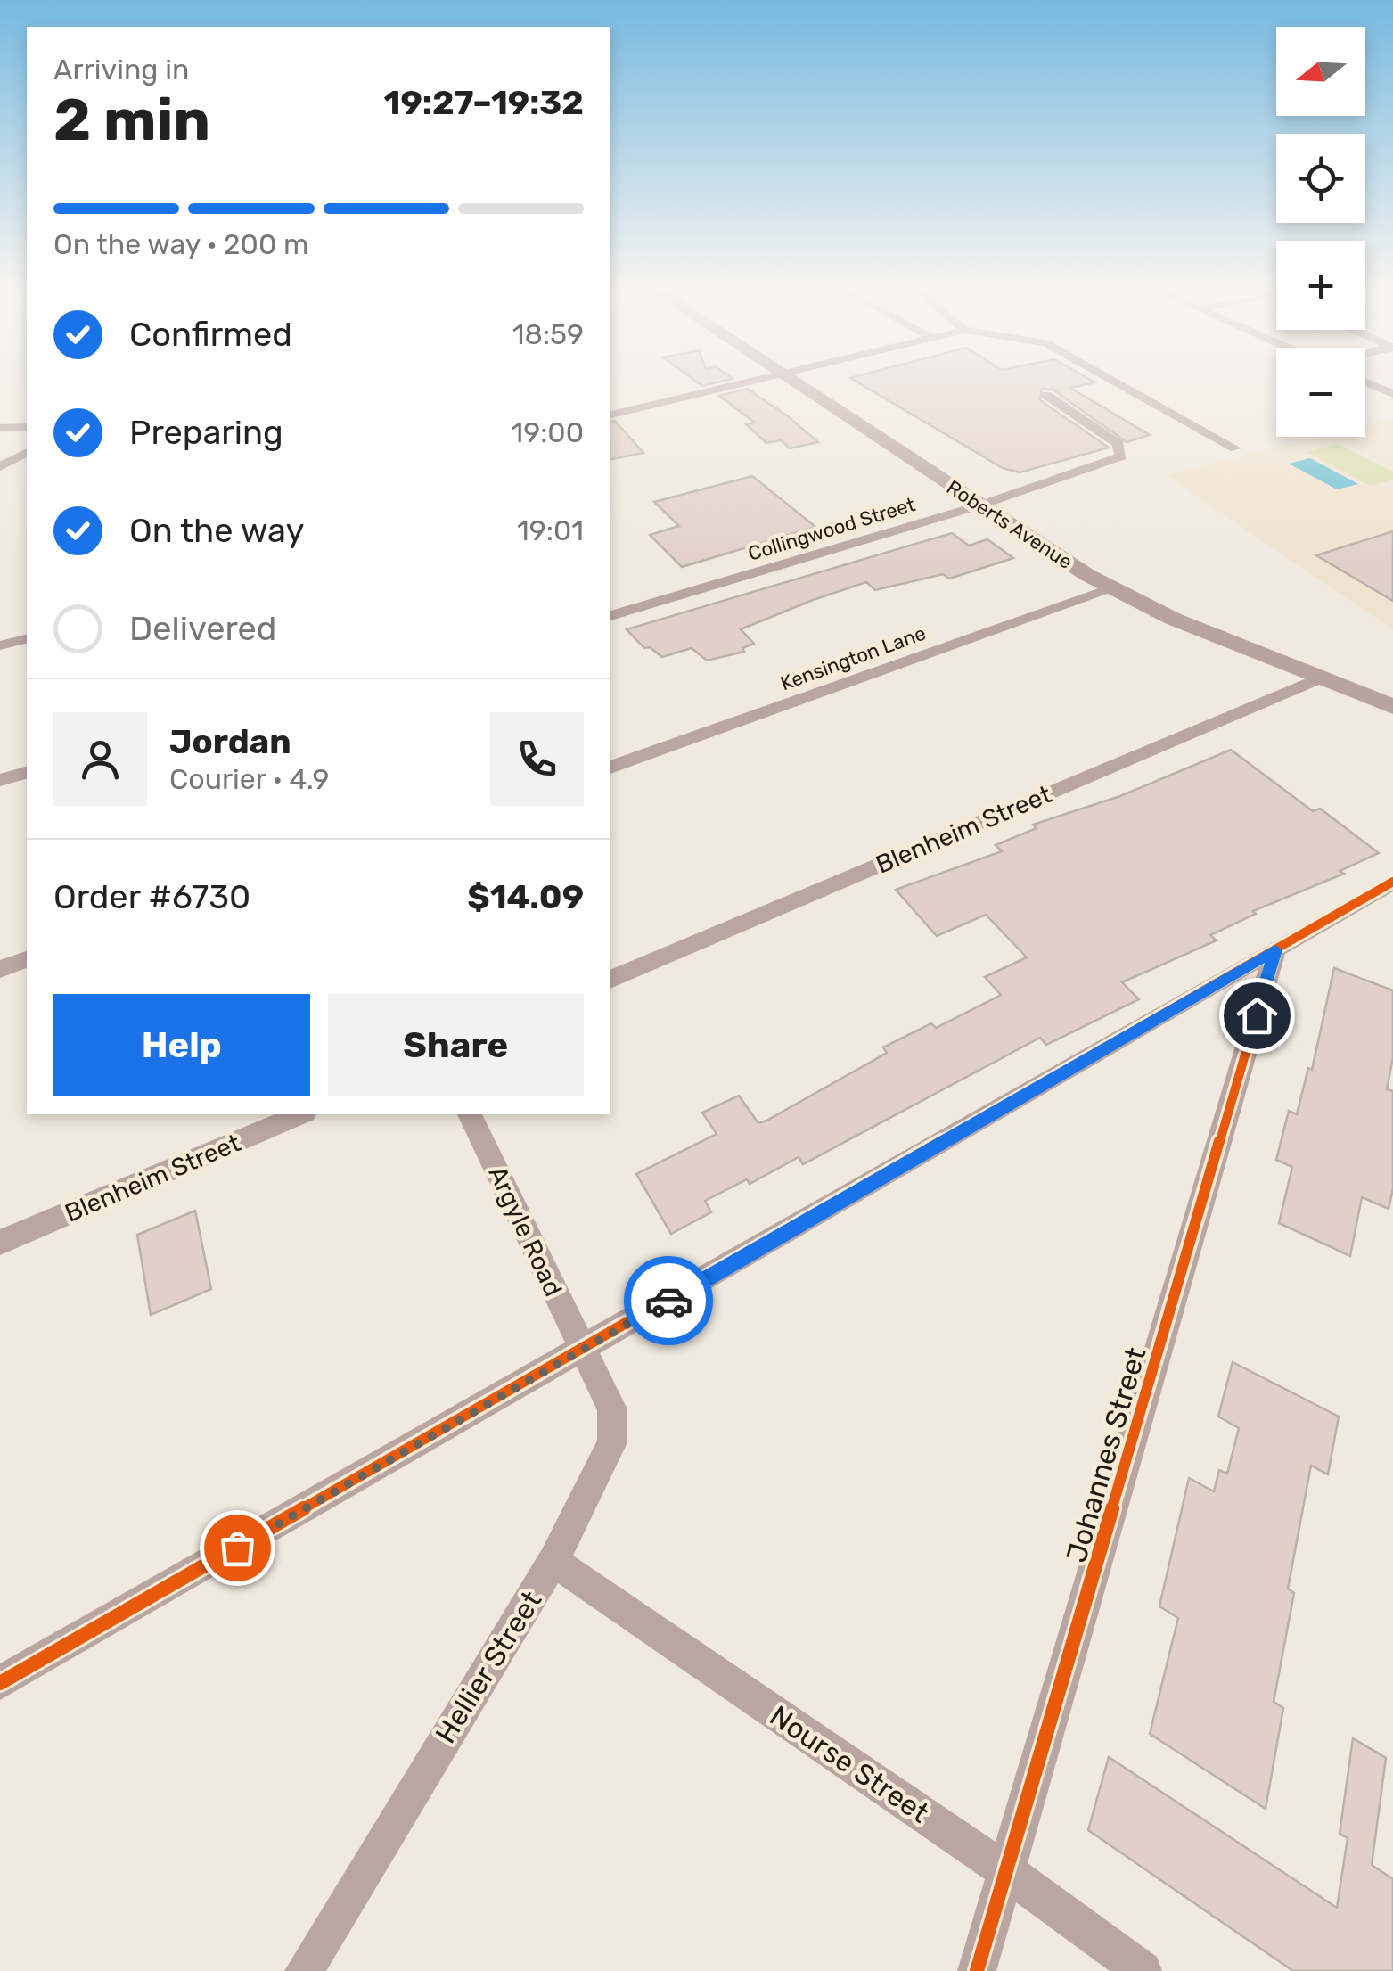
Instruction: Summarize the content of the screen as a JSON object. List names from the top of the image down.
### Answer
{
  "streets": {
    "main road": ["Roberts Avenue"],
    "street": [
      "Collingwood Street",
      "Kensington Lane",
      "Blenheim Street",
      "Argyle Road",
      "Johannes Street",
      "Hellier Street",
      "Nourse Street"
    ]
  },
  "crossings": [
    ["Roberts Avenue", "Collingwood Street"],
    ["Roberts Avenue", "Kensington Lane"],
    ["Roberts Avenue", "Blenheim Street"],
    ["Argyle Road", "Hellier Street"],
    ["Johannes Street", "Nourse Street"],
    ["Hellier Street", "Nourse Street"]
  ],
  "north": "left",
  "page": {
    "map_buttons": ["+", "−"],
    "heading": ["2 min", "Arriving in", "19:27–19:32"],
    "panel": [
      "Jordan",
      "Courier · 4.9",
      "Order #6730",
      "$14.09"
    ],
    "bar": "On the way · 200 m",
    "list": [
      ["Confirmed", "18:59"],
      ["Preparing", "19:00"],
      ["On the way", "19:01"],
      "Delivered"
    ],
    "buttons": ["Help", "Share"]
  }
}
